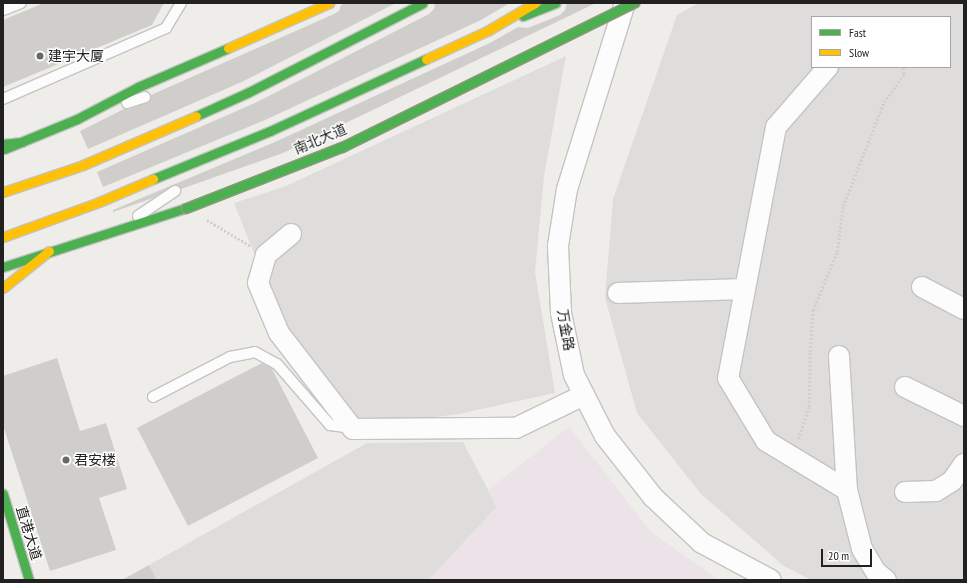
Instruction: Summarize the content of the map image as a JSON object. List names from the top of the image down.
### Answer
{
  "streets": {
    "main road": ["南北大道", "直港大道"],
    "street": ["万金路"]
  },
  "places": ["建宇大厦", "君安楼"],
  "legend": ["Fast", "Slow"],
  "scale_bar": "20 m"
}
